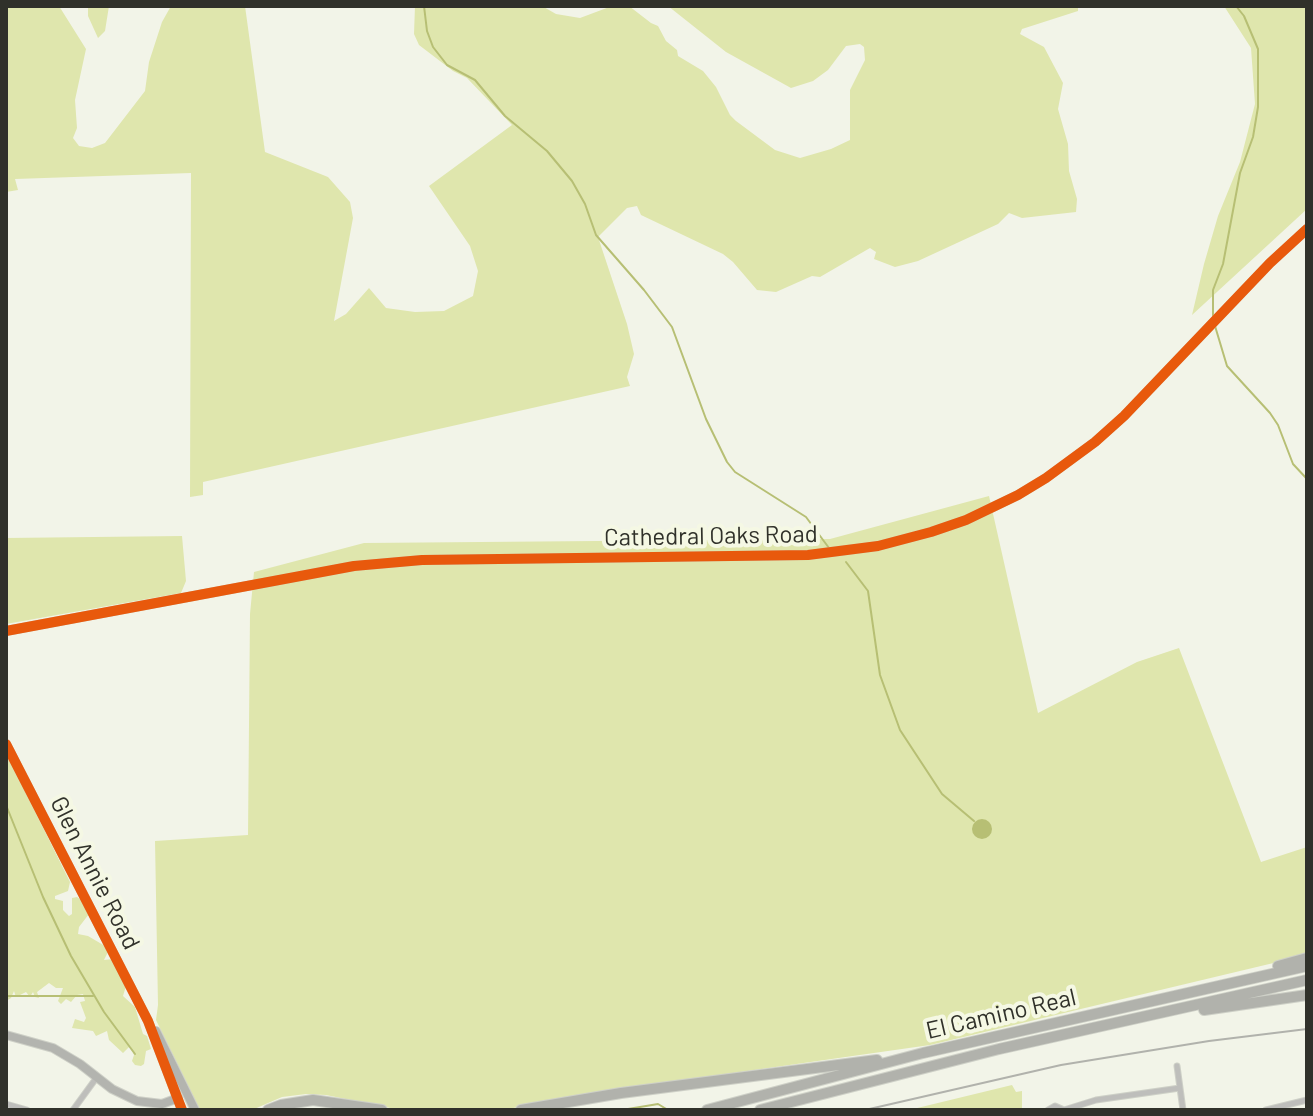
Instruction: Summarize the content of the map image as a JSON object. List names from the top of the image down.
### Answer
{
  "streets": {
    "highway": ["El Camino Real"],
    "main road": ["Cathedral Oaks Road", "Glen Annie Road"]
  }
}
